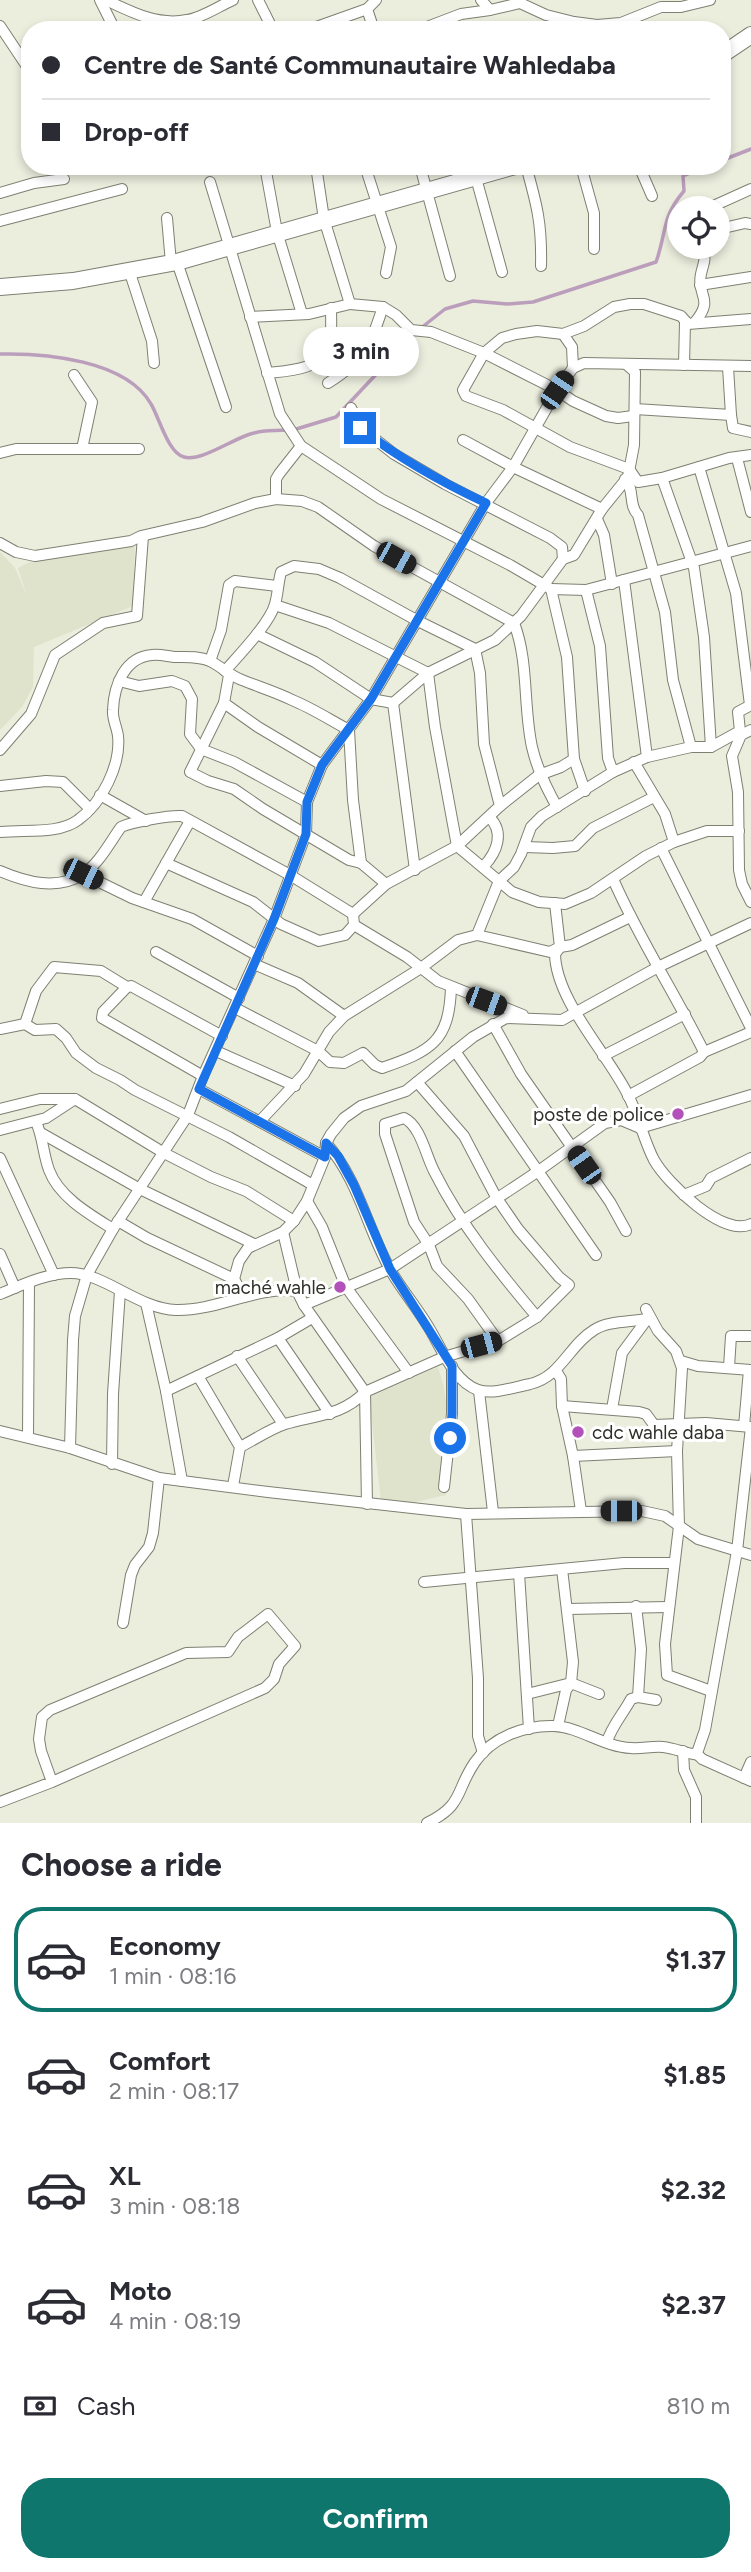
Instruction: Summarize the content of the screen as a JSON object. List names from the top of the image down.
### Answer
{
  "places": ["poste de police", "maché wahle", "cdc wahle daba"],
  "page": {
    "banner": ["Centre de Santé Communautaire Wahledaba", "Drop-off"],
    "bubble": "3 min",
    "heading": "Choose a ride",
    "list": [
      {
        "name": "Economy",
        "note": "1 min · 08:16",
        "value": "$1.37"
      },
      {
        "name": "Comfort",
        "note": "2 min · 08:17",
        "value": "$1.85"
      },
      {
        "name": "XL",
        "note": "3 min · 08:18",
        "value": "$2.32"
      },
      {
        "name": "Moto",
        "note": "4 min · 08:19",
        "value": "$2.37"
      }
    ],
    "pay": ["Cash", "810 m"],
    "buttons": "Confirm"
  }
}
